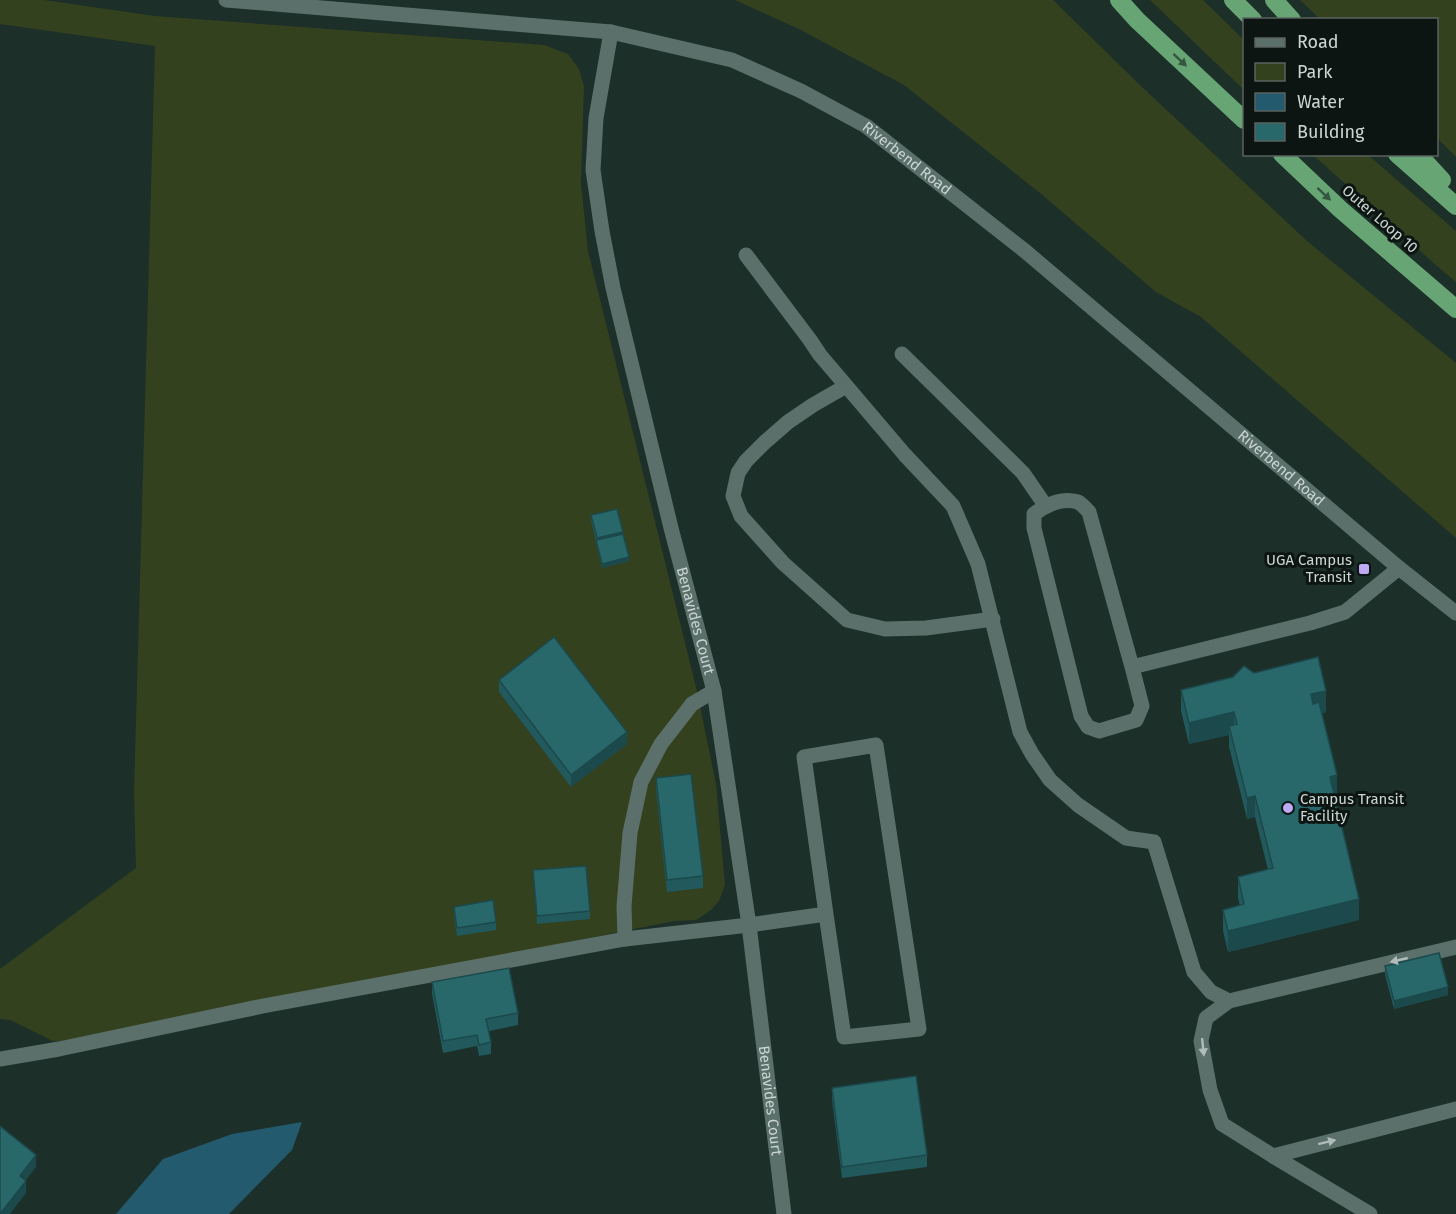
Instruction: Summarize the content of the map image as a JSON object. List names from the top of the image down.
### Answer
{
  "streets": {
    "highway": ["Outer Loop 10"],
    "street": ["Riverbend Road", "Benavides Court"]
  },
  "crossings": [
    ["Riverbend Road", "Benavides Court"]
  ],
  "places": {
    "transit": ["UGA Campus Transit"],
    "other": ["Campus Transit Facility"]
  },
  "legend": [
    "Road",
    "Park",
    "Water",
    "Building"
  ]
}
